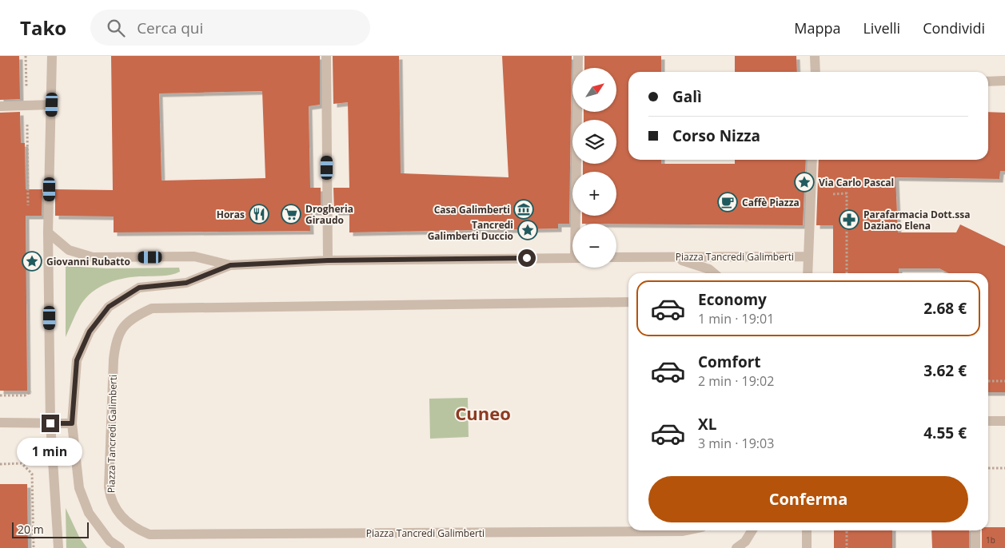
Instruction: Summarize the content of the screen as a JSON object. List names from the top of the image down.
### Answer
{
  "streets": {
    "street": ["Piazza Tancredi Galimberti"]
  },
  "districts": ["Cuneo"],
  "places": {
    "place": ["Via Carlo Pascal", "Tancredi Galimberti Duccio", "Giovanni Rubatto"],
    "cafe": ["Caffè Piazza"],
    "museum": ["Casa Galimberti"],
    "restaurant": ["Horas"],
    "supermarket": ["Drogheria Giraudo"],
    "pharmacy": ["Parafarmacia Dott.ssa Daziano Elena"]
  },
  "house_numbers": ["1b"],
  "scale_bar": "20 m",
  "north": "top right",
  "page": {
    "header": "Tako",
    "search": "Cerca qui",
    "nav": ["Mappa", "Livelli", "Condividi"],
    "map_buttons": ["+", "−"],
    "banner": ["Galì", "Corso Nizza"],
    "list": [
      {
        "name": "Economy",
        "note": "1 min · 19:01",
        "value": "2.68 €"
      },
      {
        "name": "Comfort",
        "note": "2 min · 19:02",
        "value": "3.62 €"
      },
      {
        "name": "XL",
        "note": "3 min · 19:03",
        "value": "4.55 €"
      }
    ],
    "bubble": "1 min",
    "buttons": "Conferma",
    "scale": "20 m"
  }
}
